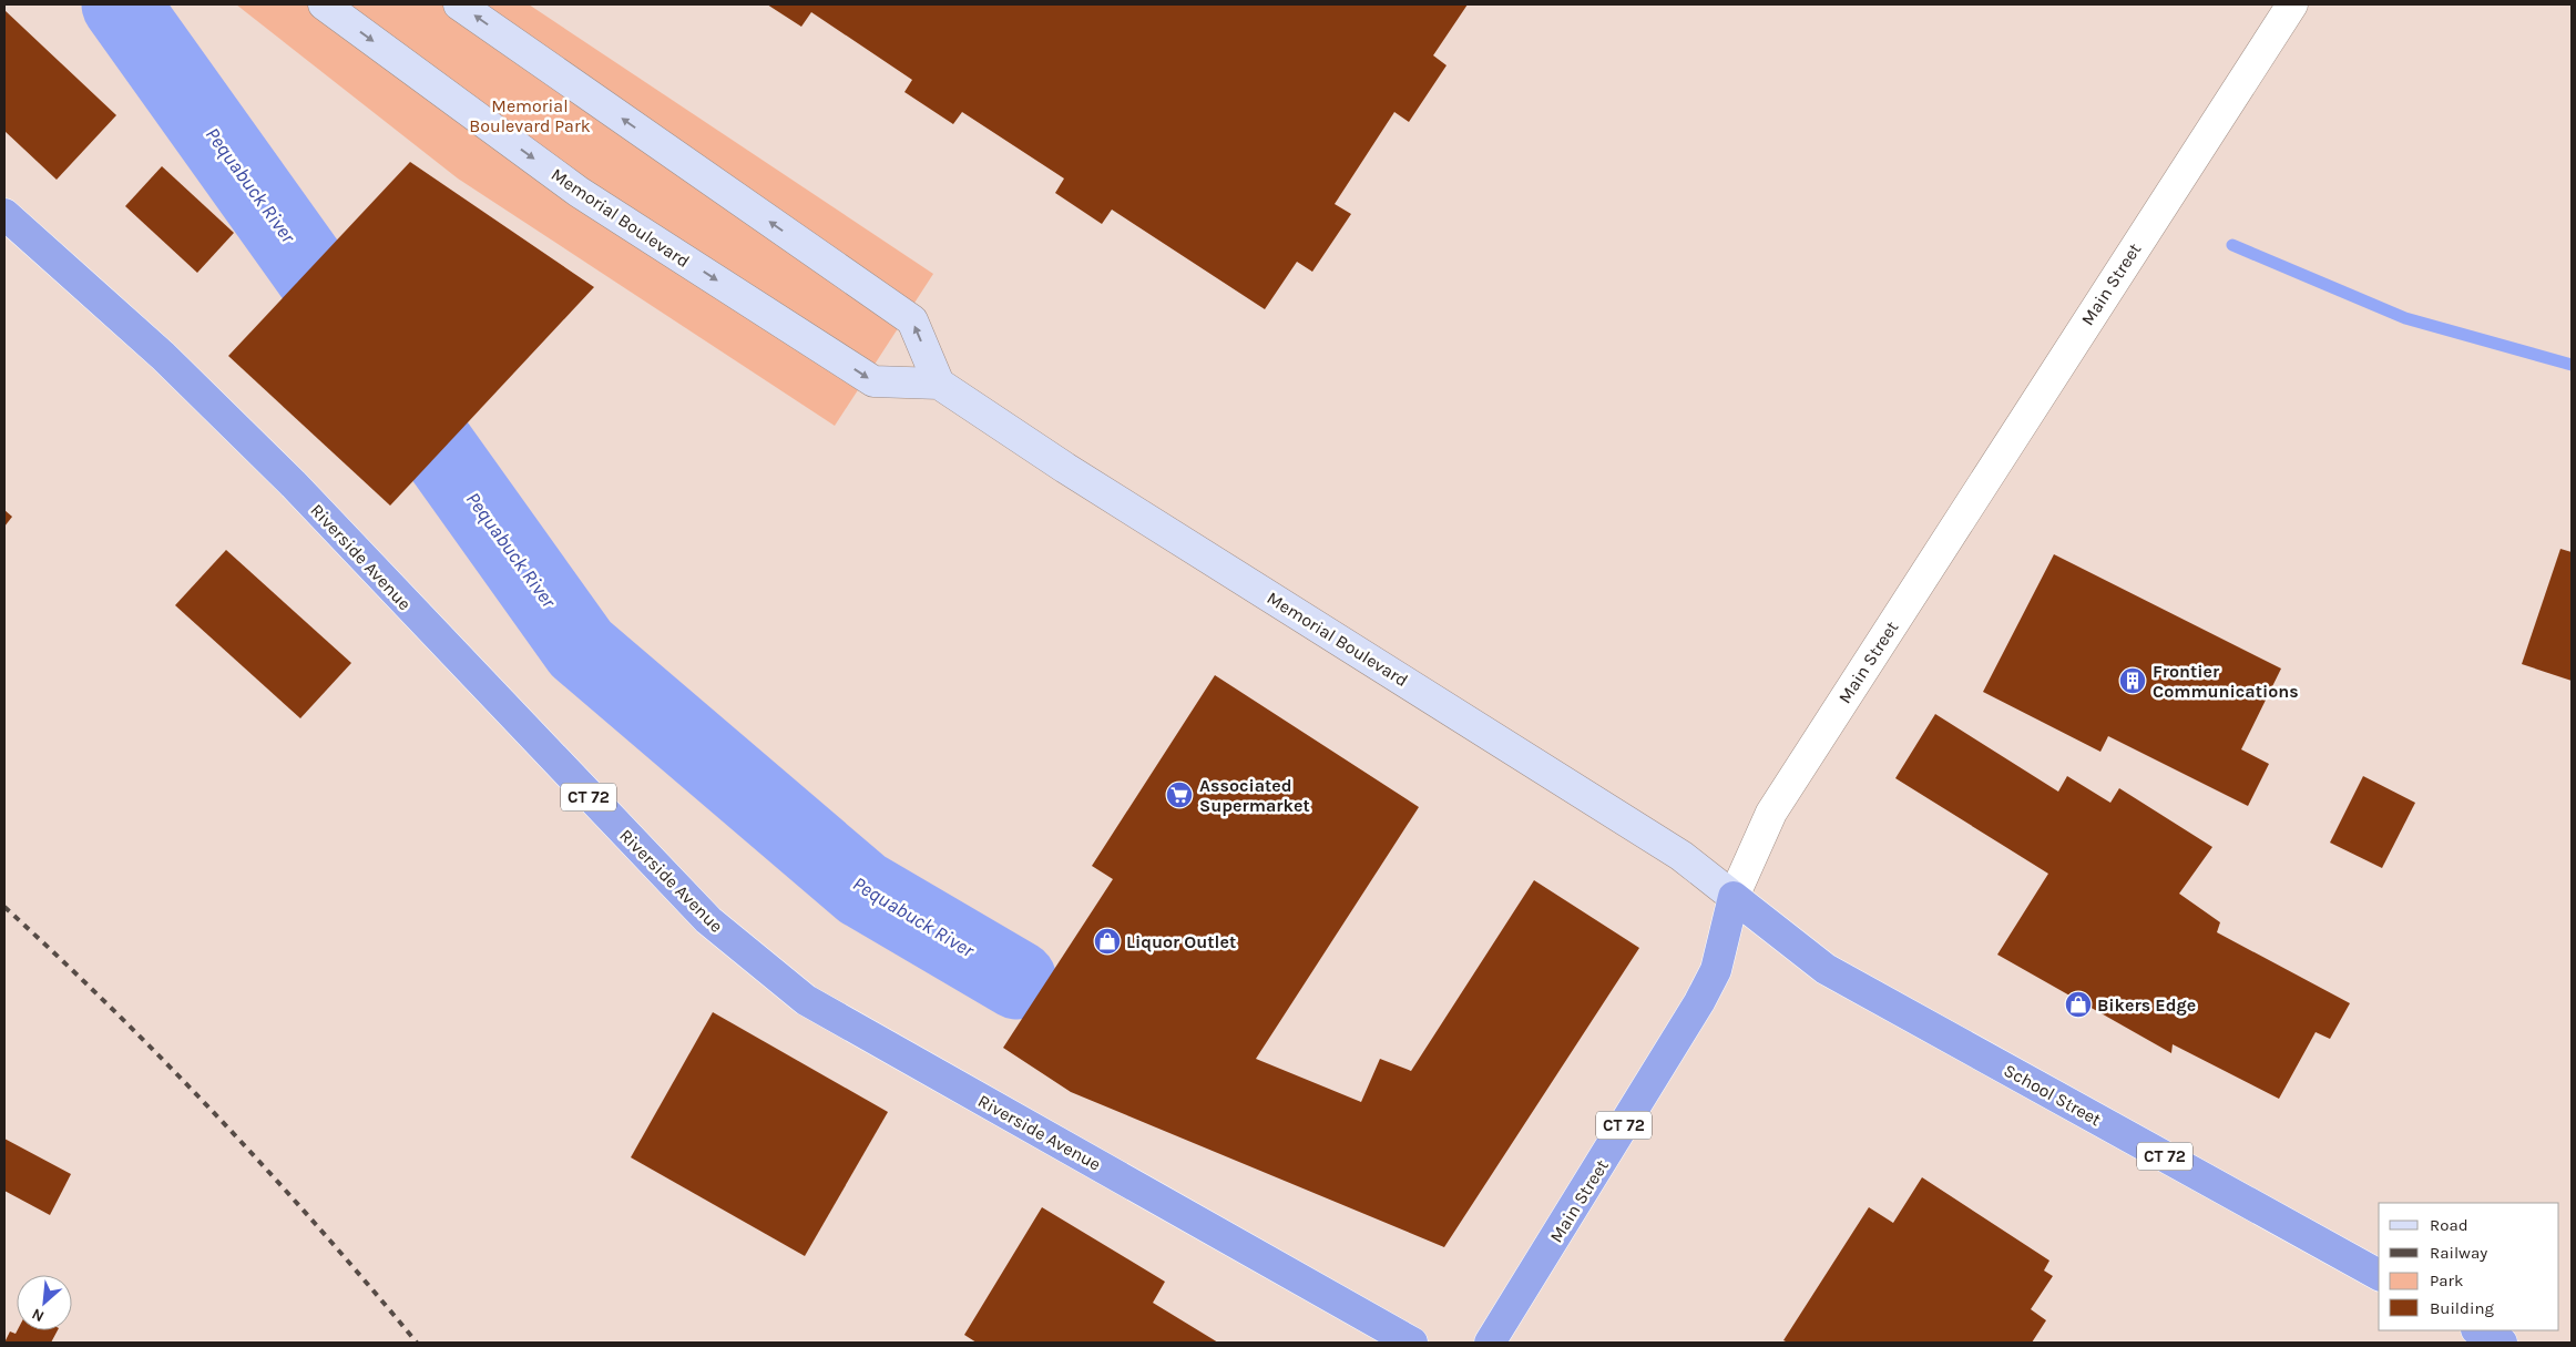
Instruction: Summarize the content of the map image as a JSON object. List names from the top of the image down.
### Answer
{
  "streets": {
    "highway": [
      "Main Street",
      "Riverside Avenue",
      "CT 72",
      "School Street"
    ],
    "main road": ["Memorial Boulevard"]
  },
  "crossings": [
    ["Memorial Boulevard", "Main Street"],
    ["Memorial Boulevard", "School Street"],
    ["Main Street", "School Street"]
  ],
  "water": ["Pequabuck River"],
  "parks": ["Memorial Boulevard Park"],
  "places": {
    "building": ["Frontier Communications"],
    "supermarket": ["Associated Supermarket"],
    "shop": ["Liquor Outlet", "Bikers Edge"]
  },
  "legend": [
    "Road",
    "Railway",
    "Park",
    "Building"
  ],
  "north": "bottom left"
}
